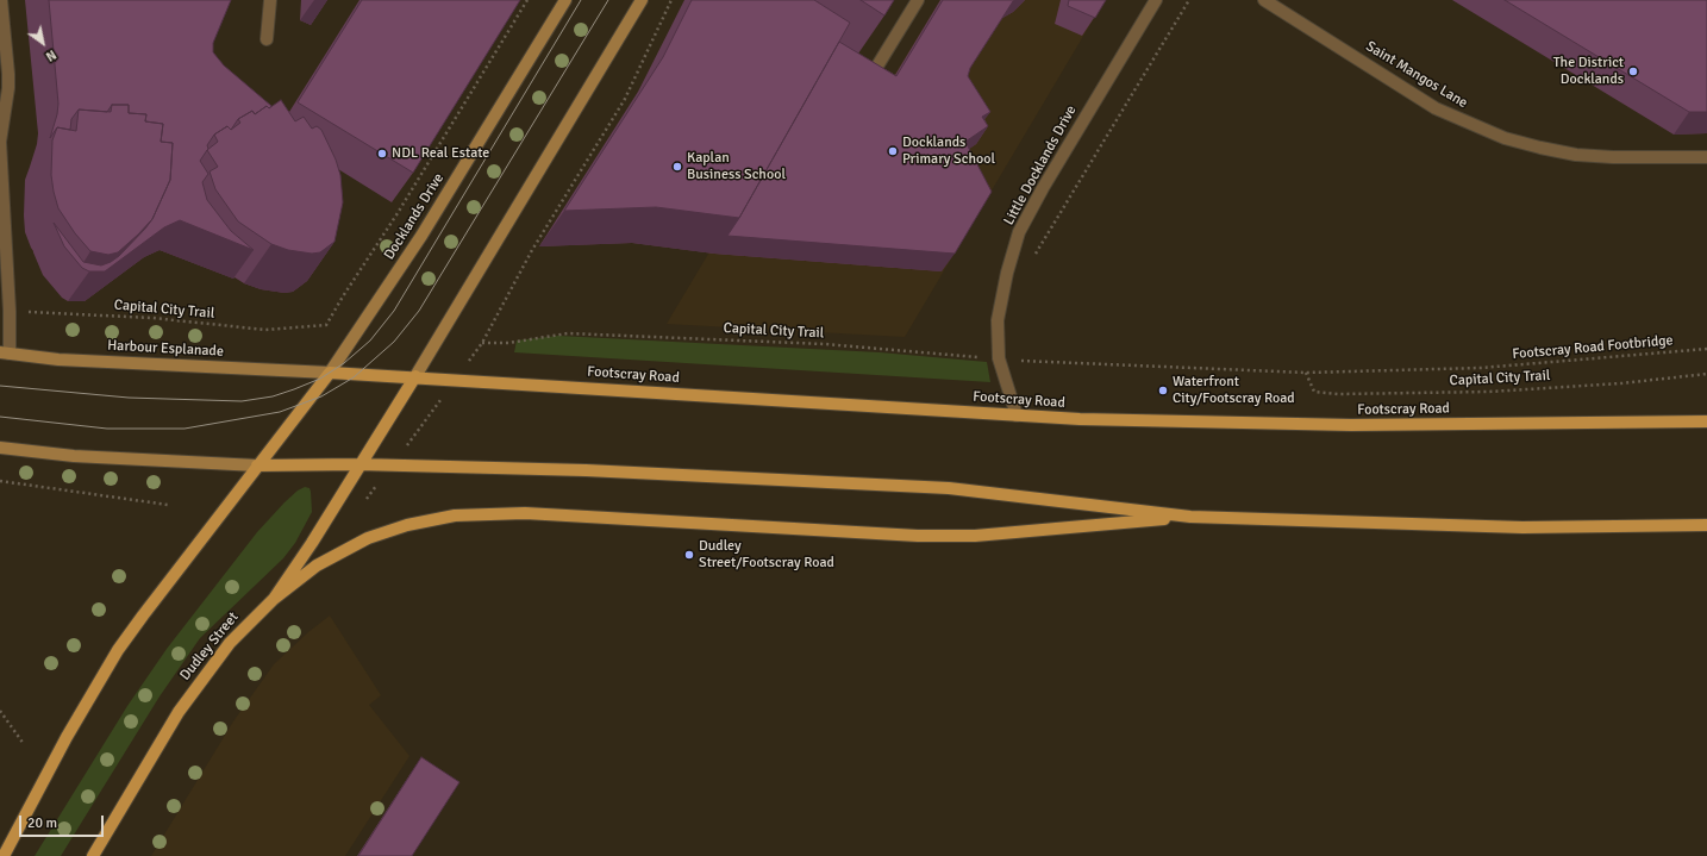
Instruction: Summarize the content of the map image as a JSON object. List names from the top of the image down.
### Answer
{
  "streets": {
    "main road": ["Footscray Road", "Dudley Street"],
    "street": [
      "Saint Mangos Lane",
      "Little Docklands Drive",
      "Docklands Drive",
      "Harbour Esplanade"
    ],
    "path": ["Capital City Trail", "Footscray Road Footbridge"]
  },
  "crossings": [
    ["Little Docklands Drive", "Capital City Trail"],
    ["Little Docklands Drive", "Footscray Road"],
    ["Docklands Drive", "Harbour Esplanade"],
    ["Docklands Drive", "Footscray Road"],
    ["Capital City Trail", "Footscray Road Footbridge"],
    ["Harbour Esplanade", "Footscray Road"],
    ["Footscray Road", "Dudley Street"]
  ],
  "places": [
    "The District Docklands",
    "Docklands Primary School",
    "NDL Real Estate",
    "Kaplan Business School",
    "Waterfront City/Footscray Road",
    "Dudley Street/Footscray Road"
  ],
  "scale_bar": "20 m",
  "north": "bottom right"
}
